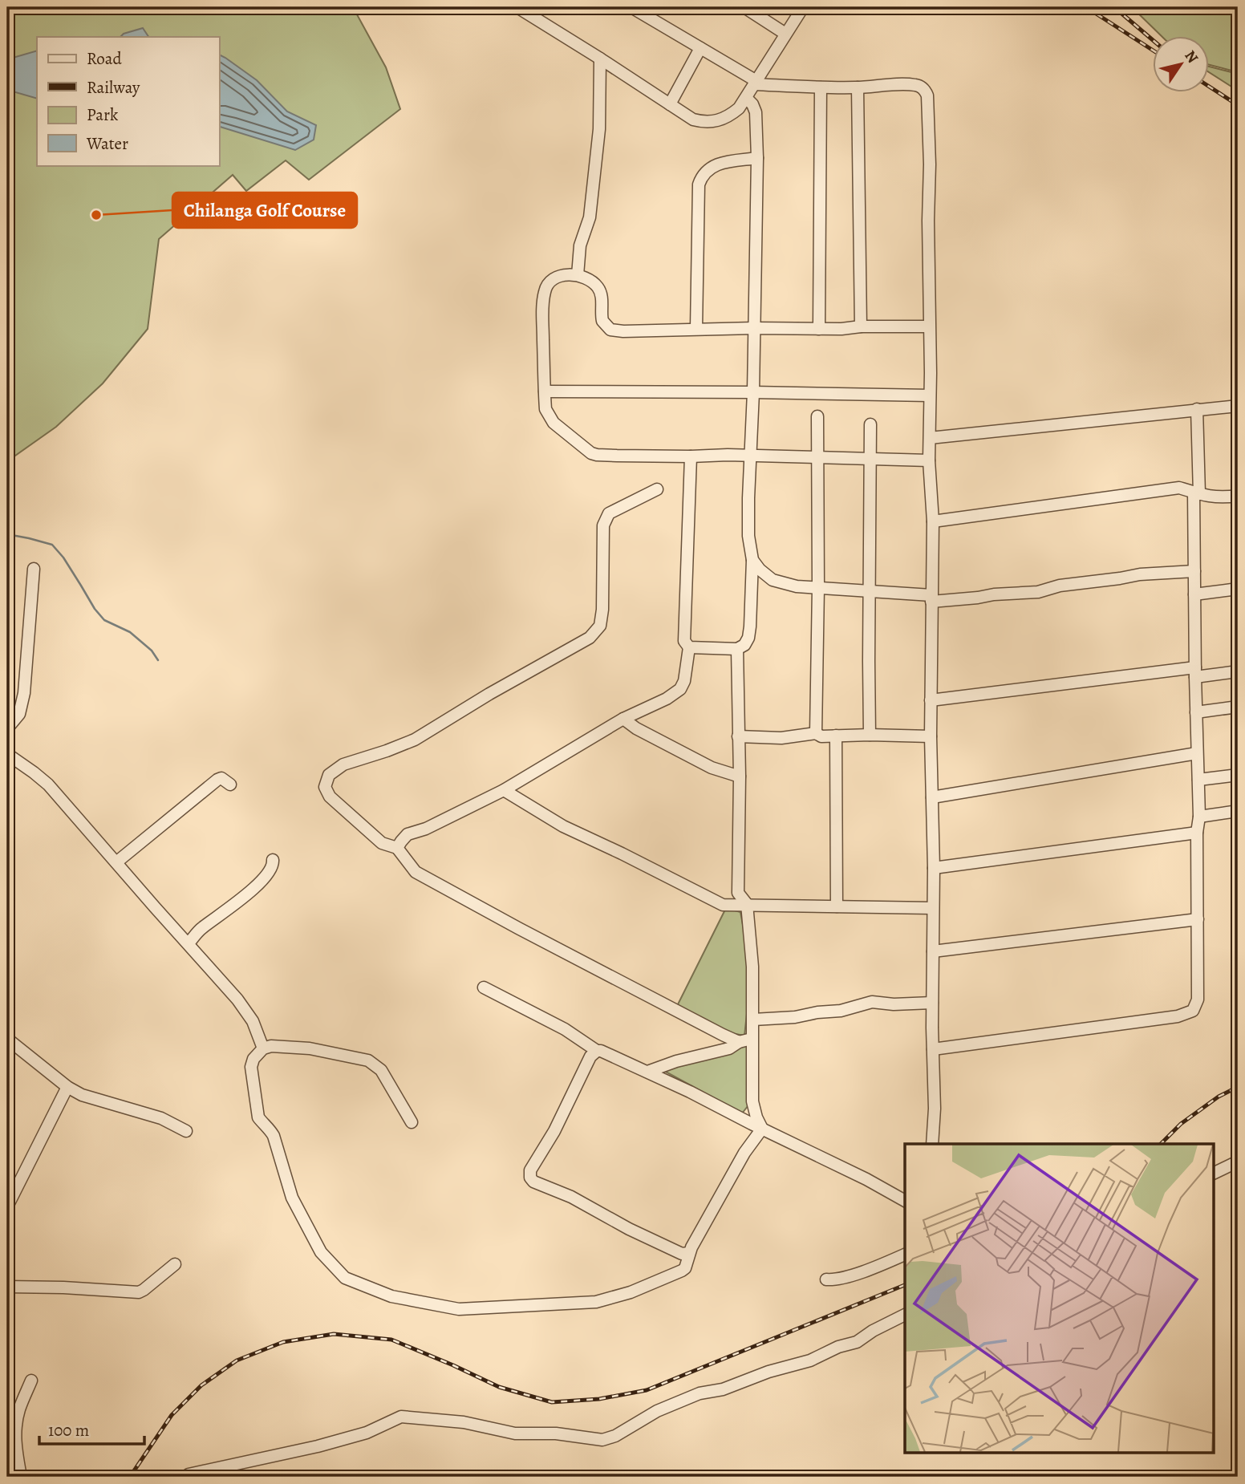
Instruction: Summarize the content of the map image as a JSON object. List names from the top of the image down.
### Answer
{
  "places": ["Chilanga Golf Course"],
  "legend": [
    "Road",
    "Railway",
    "Park",
    "Water"
  ],
  "scale_bar": "100 m",
  "north": "top right"
}
